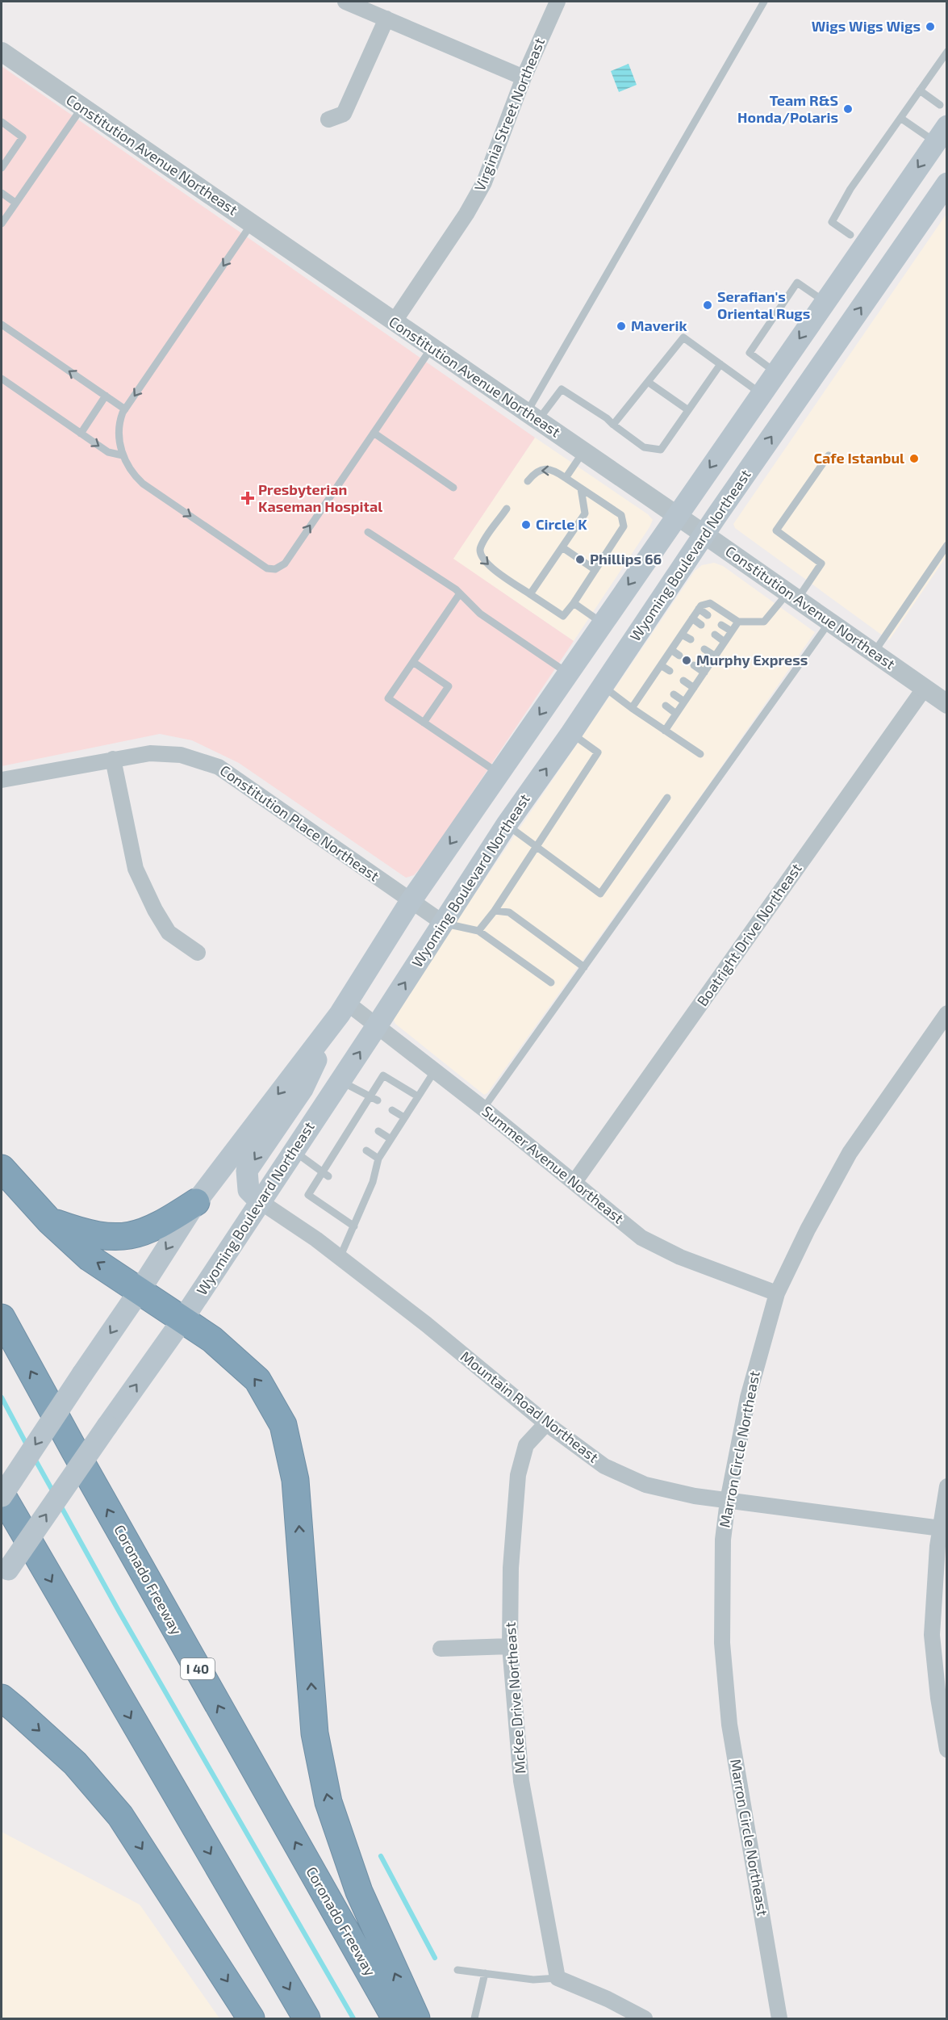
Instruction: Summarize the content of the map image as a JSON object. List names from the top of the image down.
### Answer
{
  "streets": {
    "highway": ["Coronado Freeway", "I 40"],
    "main road": ["Wyoming Boulevard Northeast"],
    "street": [
      "Virginia Street Northeast",
      "Constitution Avenue Northeast",
      "Constitution Place Northeast",
      "Boatright Drive Northeast",
      "Summer Avenue Northeast",
      "Mountain Road Northeast",
      "Marron Circle Northeast",
      "McKee Drive Northeast"
    ]
  },
  "crossings": [
    ["Virginia Street Northeast", "Constitution Avenue Northeast"],
    ["Constitution Avenue Northeast", "Wyoming Boulevard Northeast"],
    ["Constitution Avenue Northeast", "Boatright Drive Northeast"],
    ["Wyoming Boulevard Northeast", "Constitution Place Northeast"],
    ["Wyoming Boulevard Northeast", "Summer Avenue Northeast"],
    ["Wyoming Boulevard Northeast", "Mountain Road Northeast"],
    ["Boatright Drive Northeast", "Summer Avenue Northeast"],
    ["Summer Avenue Northeast", "Marron Circle Northeast"],
    ["Mountain Road Northeast", "Marron Circle Northeast"],
    ["Mountain Road Northeast", "McKee Drive Northeast"]
  ],
  "places": {
    "other": [
      "Wigs Wigs Wigs",
      "Team R&S Honda/Polaris",
      "Serafian's Oriental Rugs",
      "Maverik",
      "Cafe Istanbul",
      "Circle K",
      "Phillips 66",
      "Murphy Express"
    ],
    "health": ["Presbyterian Kaseman Hospital"]
  }
}
